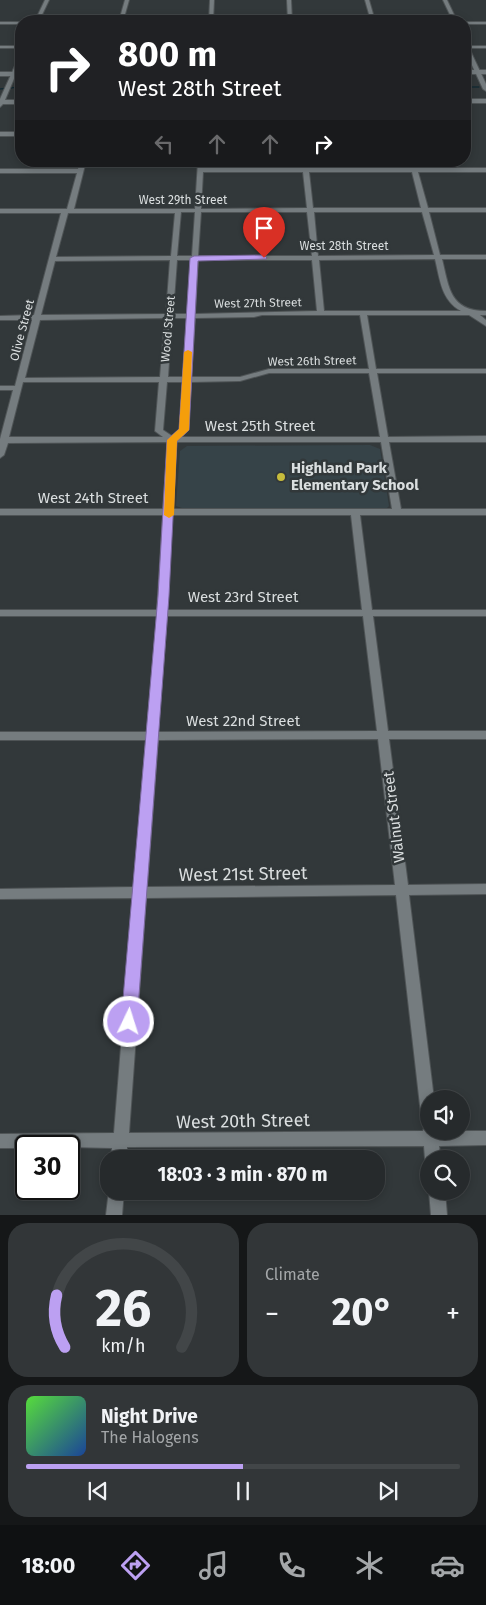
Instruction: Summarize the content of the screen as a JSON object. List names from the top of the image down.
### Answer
{
  "streets": {
    "street": [
      "West 29th Street",
      "West 28th Street",
      "West 27th Street",
      "Wood Street",
      "Olive Street",
      "West 26th Street",
      "West 25th Street",
      "West 24th Street",
      "West 23rd Street",
      "West 22nd Street",
      "Walnut Street",
      "West 21st Street",
      "West 20th Street"
    ]
  },
  "crossings": [
    ["West 29th Street", "Wood Street"],
    ["West 29th Street", "Olive Street"],
    ["West 28th Street", "Wood Street"],
    ["West 28th Street", "Olive Street"],
    ["West 27th Street", "Wood Street"],
    ["West 27th Street", "Olive Street"],
    ["Wood Street", "West 26th Street"],
    ["Wood Street", "West 25th Street"],
    ["Olive Street", "West 26th Street"],
    ["Olive Street", "West 25th Street"],
    ["West 24th Street", "Walnut Street"],
    ["West 23rd Street", "Walnut Street"],
    ["West 22nd Street", "Walnut Street"],
    ["Walnut Street", "West 21st Street"]
  ],
  "places": ["Highland Park Elementary School"],
  "page": {
    "turn": ["800 m", "West 28th Street"],
    "limit": "30",
    "trip": "18:03 · 3 min · 870 m",
    "tile": "Climate",
    "heat": ["−", "20°", "+"],
    "song": ["Night Drive", "The Halogens"],
    "tabs": "18:00",
    "gauge": ["26", "km/h"]
  }
}
